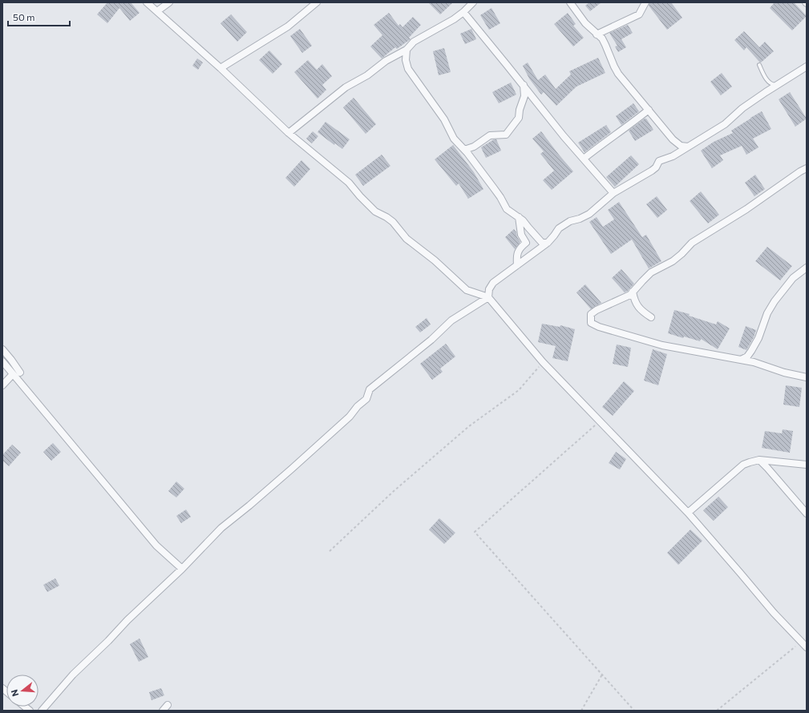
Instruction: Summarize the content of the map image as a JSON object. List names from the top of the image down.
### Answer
{
  "scale_bar": "50 m",
  "north": "left"
}
